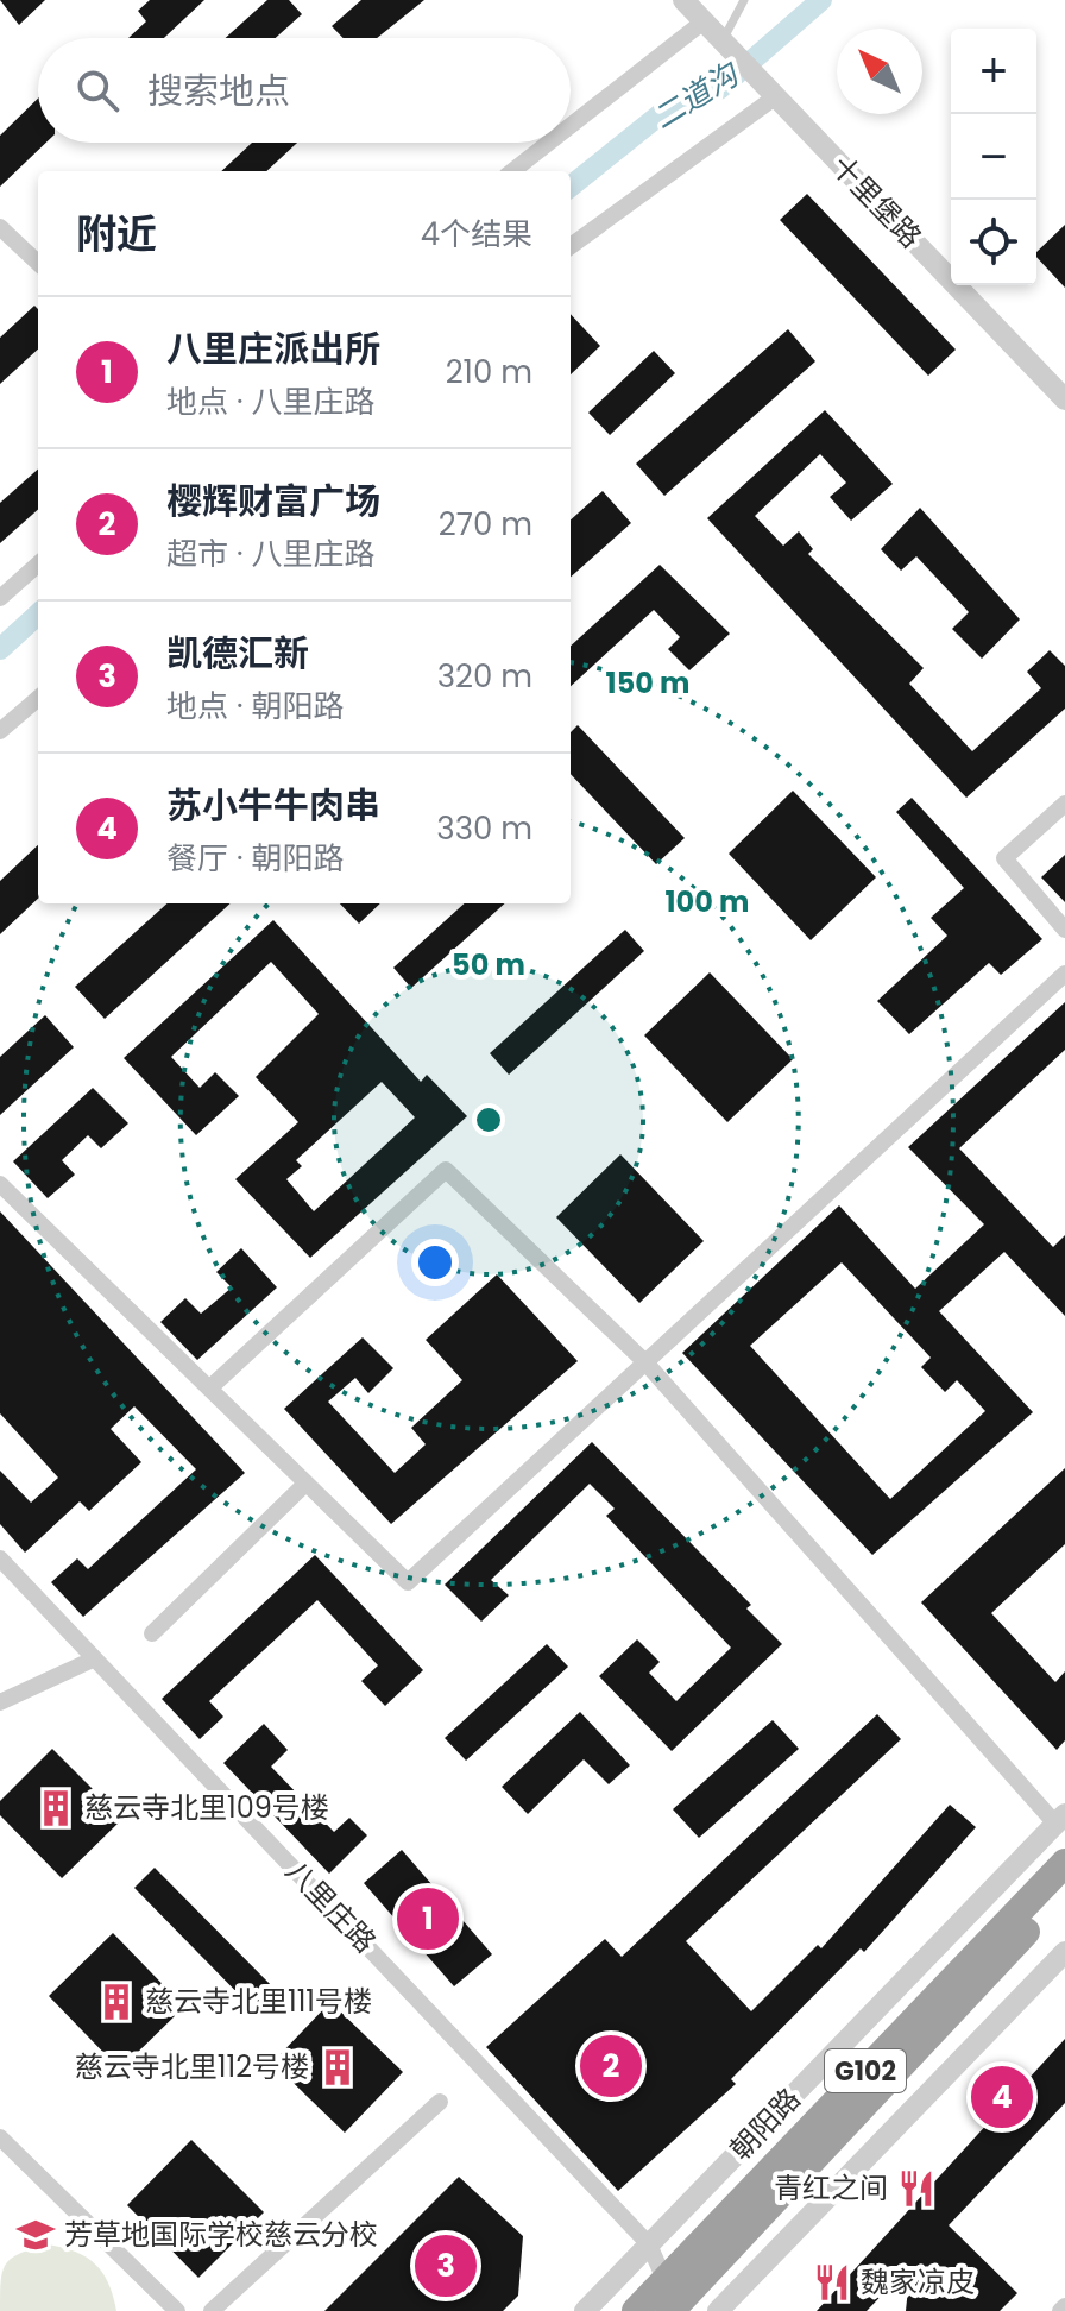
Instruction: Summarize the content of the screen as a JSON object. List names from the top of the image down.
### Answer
{
  "streets": {
    "highway": ["G102", "朝阳路"],
    "street": ["十里堡路", "八里庄路"]
  },
  "crossings": [
    ["八里庄路", "朝阳路"]
  ],
  "water": ["二道沟"],
  "places": {
    "building": ["慈云寺北里109号楼", "慈云寺北里111号楼", "慈云寺北里112号楼"],
    "restaurant": ["青红之间", "魏家凉皮"],
    "school or university": ["芳草地国际学校慈云分校"]
  },
  "north": "top left",
  "page": {
    "map_buttons": ["+", "−"],
    "search": "搜索地点",
    "heading": ["附近", "4个结果"],
    "list": [
      {
        "mark": "1",
        "name": "八里庄派出所",
        "note": "地点 · 八里庄路",
        "value": "210 m"
      },
      {
        "mark": "2",
        "name": "樱辉财富广场",
        "note": "超市 · 八里庄路",
        "value": "270 m"
      },
      {
        "mark": "3",
        "name": "凯德汇新",
        "note": "地点 · 朝阳路",
        "value": "320 m"
      },
      {
        "mark": "4",
        "name": "苏小牛牛肉串",
        "note": "餐厅 · 朝阳路",
        "value": "330 m"
      }
    ],
    "pins": [
      "1",
      "2",
      "4",
      "3"
    ]
  },
  "rings": ["150 m", "100 m", "50 m"]
}
